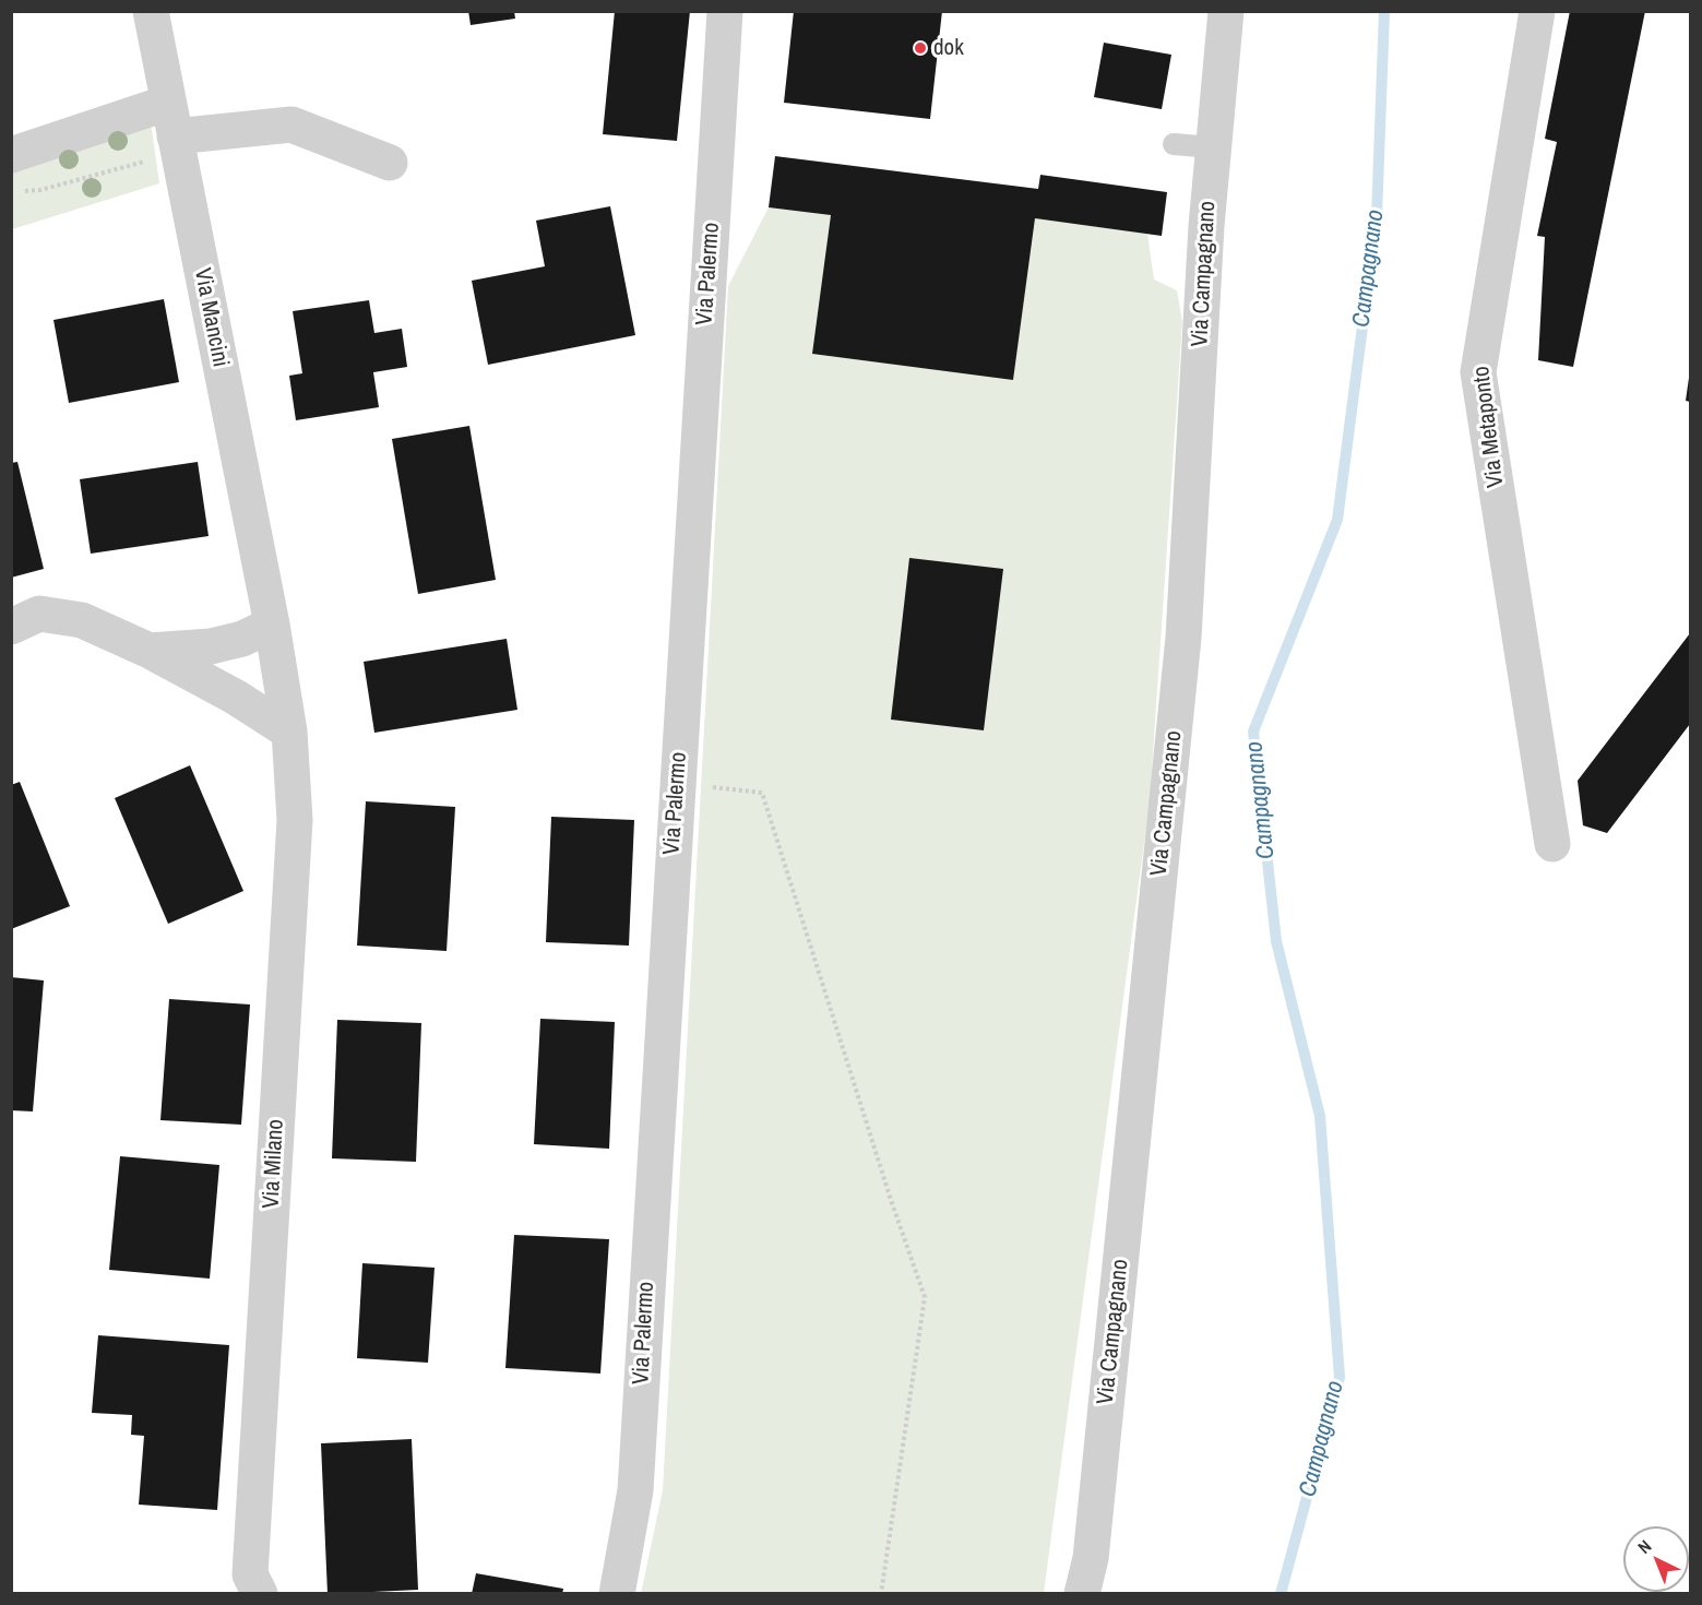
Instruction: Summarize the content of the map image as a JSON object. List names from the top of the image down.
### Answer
{
  "streets": {
    "street": [
      "Via Palermo",
      "Via Campagnano",
      "Via Mancini",
      "Via Metaponto",
      "Via Milano"
    ]
  },
  "crossings": [
    ["Via Mancini", "Via Milano"]
  ],
  "water": ["Campagnano"],
  "places": ["dok"],
  "north": "top left"
}
